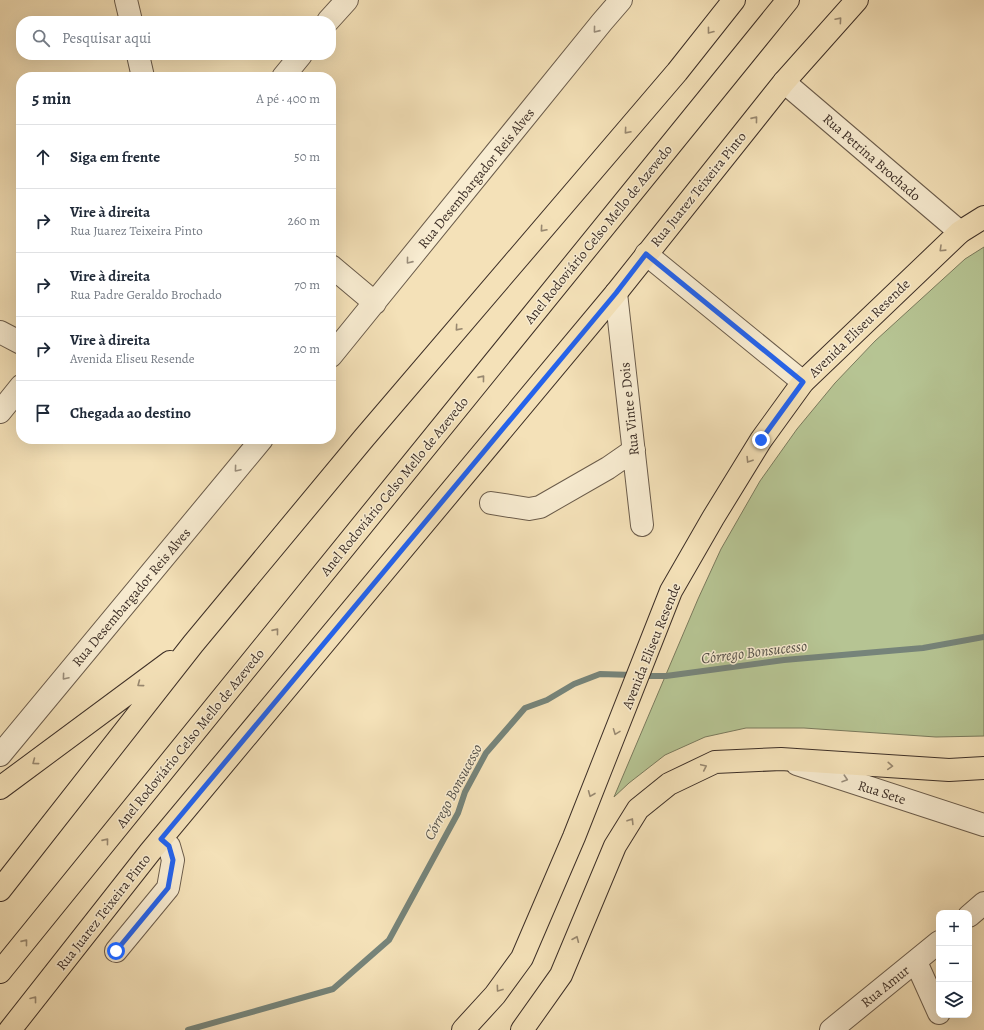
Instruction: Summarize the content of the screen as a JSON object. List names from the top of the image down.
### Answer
{
  "streets": {
    "main road": ["Rua Juarez Teixeira Pinto", "Anel Rodoviário Celso Mello de Azevedo", "Avenida Eliseu Resende"],
    "street": [
      "Rua Petrina Brochado",
      "Rua Desembargador Reis Alves",
      "Rua Vinte e Dois",
      "Rua Sete",
      "Rua Amur"
    ]
  },
  "crossings": [
    ["Rua Petrina Brochado", "Rua Juarez Teixeira Pinto"],
    ["Rua Petrina Brochado", "Avenida Eliseu Resende"],
    ["Rua Juarez Teixeira Pinto", "Rua Vinte e Dois"]
  ],
  "one_way": ["Rua Desembargador Reis Alves", "Rua Sete"],
  "water": ["Córrego Bonsucesso"],
  "page": {
    "search": "Pesquisar aqui",
    "heading": ["5 min", "A pé · 400 m"],
    "list": [
      ["Siga em frente", "50 m"],
      ["Vire à direita", "Rua Juarez Teixeira Pinto", "260 m"],
      ["Vire à direita", "Rua Padre Geraldo Brochado", "70 m"],
      ["Vire à direita", "Avenida Eliseu Resende", "20 m"],
      "Chegada ao destino"
    ],
    "map_buttons": ["+", "−"]
  }
}
